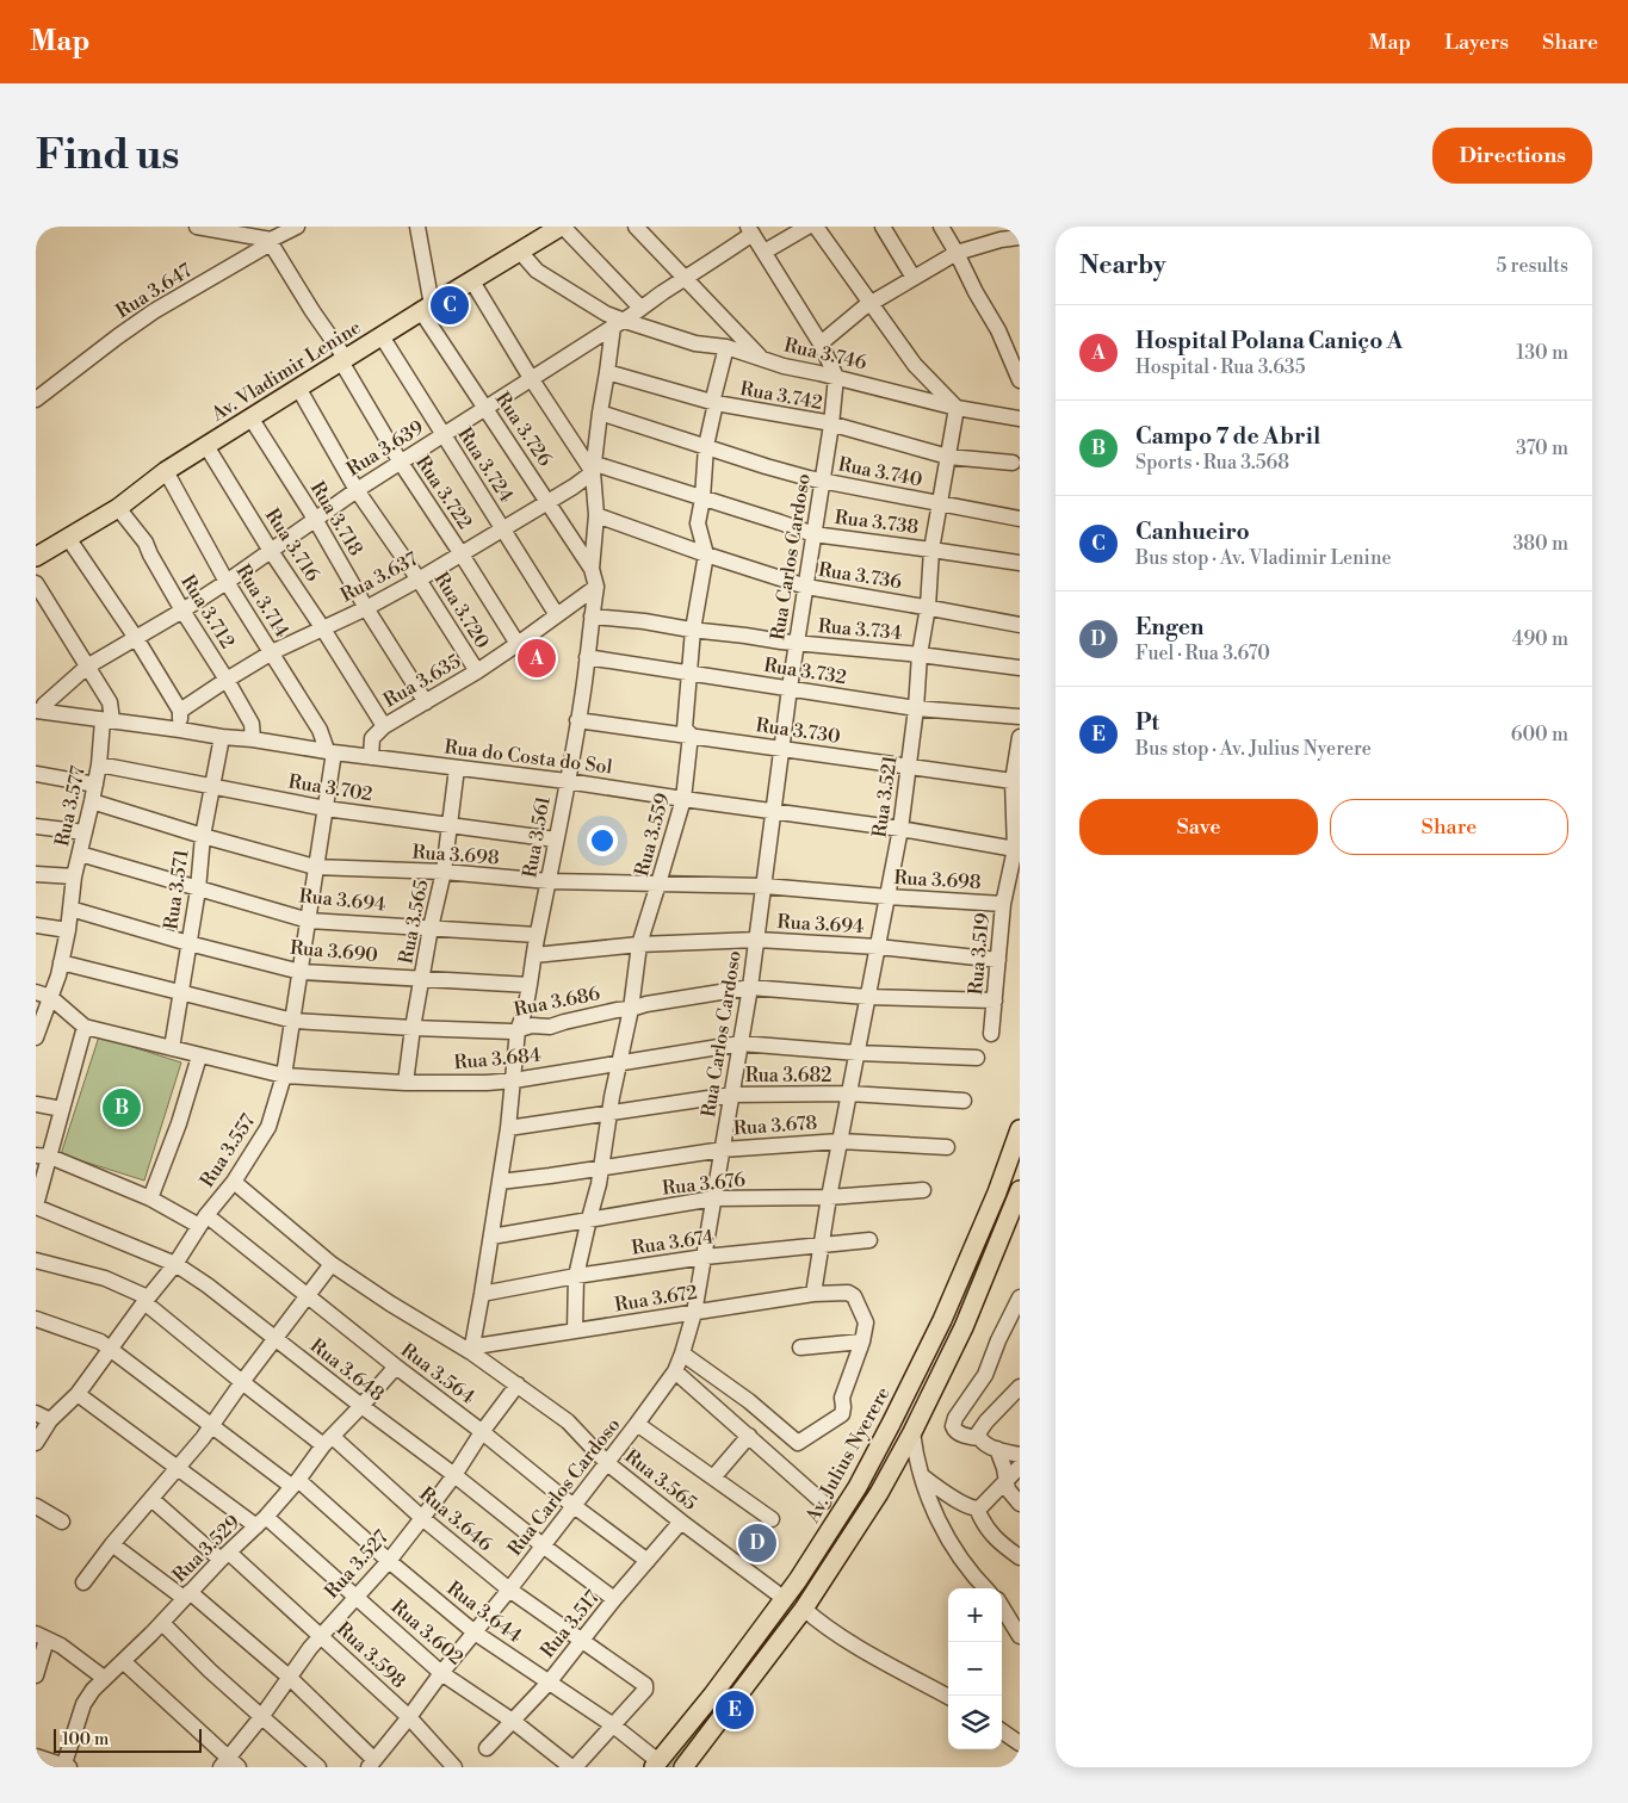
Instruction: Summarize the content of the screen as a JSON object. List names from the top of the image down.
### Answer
{
  "streets": {
    "main road": ["Av. Vladimir Lenine", "Av. Julius Nyerere"],
    "street": [
      "Rua 3.647",
      "Rua 3.746",
      "Rua 3.742",
      "Rua 3.726",
      "Rua 3.639",
      "Rua 3.724",
      "Rua 3.740",
      "Rua 3.722",
      "Rua 3.718",
      "Rua 3.738",
      "Rua 3.716",
      "Rua Carlos Cardoso",
      "Rua 3.736",
      "Rua 3.637",
      "Rua 3.714",
      "Rua 3.720",
      "Rua 3.712",
      "Rua 3.734",
      "Rua 3.732",
      "Rua 3.635",
      "Rua 3.730",
      "Rua do Costa do Sol",
      "Rua 3.702",
      "Rua 3.521",
      "Rua 3.577",
      "Rua 3.559",
      "Rua 3.561",
      "Rua 3.698",
      "Rua 3.571",
      "Rua 3.694",
      "Rua 3.565",
      "Rua 3.690",
      "Rua 3.519",
      "Rua 3.686",
      "Rua 3.684",
      "Rua 3.682",
      "Rua 3.678",
      "Rua 3.557",
      "Rua 3.676",
      "Rua 3.674",
      "Rua 3.672",
      "Rua 3.648",
      "Rua 3.564",
      "Rua 3.646",
      "Rua 3.529",
      "Rua 3.527",
      "Rua 3.644",
      "Rua 3.517",
      "Rua 3.602",
      "Rua 3.598"
    ]
  },
  "crossings": [
    ["Rua 3.647", "Rua 3.722"],
    ["Rua 3.746", "Av. Vladimir Lenine"],
    ["Rua 3.746", "Rua 3.639"],
    ["Rua 3.746", "Rua Carlos Cardoso"],
    ["Rua 3.746", "Rua 3.521"],
    ["Rua 3.746", "Rua 3.559"],
    ["Rua 3.746", "Rua 3.561"],
    ["Av. Vladimir Lenine", "Rua 3.726"],
    ["Av. Vladimir Lenine", "Rua 3.724"],
    ["Av. Vladimir Lenine", "Rua 3.722"],
    ["Av. Vladimir Lenine", "Rua 3.718"],
    ["Av. Vladimir Lenine", "Rua 3.716"],
    ["Av. Vladimir Lenine", "Rua 3.714"],
    ["Av. Vladimir Lenine", "Rua 3.720"],
    ["Av. Vladimir Lenine", "Rua 3.712"],
    ["Rua 3.742", "Rua Carlos Cardoso"],
    ["Rua 3.742", "Rua 3.521"],
    ["Rua 3.742", "Rua 3.559"],
    ["Rua 3.742", "Rua 3.561"],
    ["Rua 3.726", "Rua 3.639"],
    ["Rua 3.726", "Rua 3.637"],
    ["Rua 3.726", "Rua 3.561"],
    ["Rua 3.639", "Rua 3.724"],
    ["Rua 3.639", "Rua 3.722"],
    ["Rua 3.639", "Rua 3.718"],
    ["Rua 3.639", "Rua 3.716"],
    ["Rua 3.639", "Rua 3.714"],
    ["Rua 3.639", "Rua 3.720"],
    ["Rua 3.639", "Rua 3.712"],
    ["Rua 3.639", "Rua do Costa do Sol"],
    ["Rua 3.639", "Rua 3.561"],
    ["Rua 3.724", "Rua 3.637"],
    ["Rua 3.724", "Rua 3.635"],
    ["Rua 3.740", "Rua Carlos Cardoso"],
    ["Rua 3.740", "Rua 3.521"],
    ["Rua 3.740", "Rua 3.559"],
    ["Rua 3.740", "Rua 3.561"],
    ["Rua 3.722", "Rua 3.637"],
    ["Rua 3.722", "Rua 3.635"],
    ["Rua 3.718", "Rua 3.637"],
    ["Rua 3.718", "Rua 3.635"],
    ["Rua 3.738", "Rua Carlos Cardoso"],
    ["Rua 3.738", "Rua 3.637"],
    ["Rua 3.738", "Rua 3.521"],
    ["Rua 3.738", "Rua 3.559"],
    ["Rua 3.738", "Rua 3.561"],
    ["Rua 3.716", "Rua 3.637"],
    ["Rua 3.716", "Rua 3.635"],
    ["Rua Carlos Cardoso", "Rua 3.736"],
    ["Rua Carlos Cardoso", "Rua 3.734"],
    ["Rua Carlos Cardoso", "Rua 3.732"],
    ["Rua Carlos Cardoso", "Rua 3.730"],
    ["Rua Carlos Cardoso", "Rua do Costa do Sol"],
    ["Rua Carlos Cardoso", "Rua 3.698"],
    ["Rua Carlos Cardoso", "Rua 3.694"],
    ["Rua Carlos Cardoso", "Rua 3.565"],
    ["Rua Carlos Cardoso", "Rua 3.686"],
    ["Rua Carlos Cardoso", "Rua 3.684"],
    ["Rua Carlos Cardoso", "Rua 3.682"],
    ["Rua Carlos Cardoso", "Rua 3.678"],
    ["Rua Carlos Cardoso", "Rua 3.676"],
    ["Rua Carlos Cardoso", "Rua 3.674"],
    ["Rua Carlos Cardoso", "Rua 3.672"],
    ["Rua Carlos Cardoso", "Rua 3.648"],
    ["Rua Carlos Cardoso", "Rua 3.564"],
    ["Rua Carlos Cardoso", "Rua 3.646"],
    ["Rua Carlos Cardoso", "Rua 3.644"],
    ["Rua Carlos Cardoso", "Rua 3.602"],
    ["Rua Carlos Cardoso", "Rua 3.598"],
    ["Rua 3.736", "Rua 3.521"],
    ["Rua 3.736", "Rua 3.559"],
    ["Rua 3.736", "Rua 3.561"],
    ["Rua 3.637", "Rua 3.714"],
    ["Rua 3.637", "Rua 3.720"],
    ["Rua 3.637", "Rua 3.712"],
    ["Rua 3.637", "Rua 3.561"],
    ["Rua 3.714", "Rua do Costa do Sol"],
    ["Rua 3.714", "Rua 3.557"],
    ["Rua 3.720", "Rua 3.635"],
    ["Rua 3.712", "Rua do Costa do Sol"],
    ["Rua 3.734", "Rua 3.521"],
    ["Rua 3.734", "Rua 3.559"],
    ["Rua 3.734", "Rua 3.561"],
    ["Rua 3.732", "Rua 3.521"],
    ["Rua 3.732", "Rua 3.559"],
    ["Rua 3.732", "Rua 3.561"],
    ["Rua 3.635", "Rua do Costa do Sol"],
    ["Rua 3.635", "Rua 3.561"],
    ["Rua 3.730", "Rua 3.521"],
    ["Rua 3.730", "Rua 3.559"],
    ["Rua 3.730", "Rua 3.561"],
    ["Rua 3.730", "Rua 3.519"],
    ["Rua do Costa do Sol", "Rua 3.521"],
    ["Rua do Costa do Sol", "Rua 3.577"],
    ["Rua do Costa do Sol", "Rua 3.559"],
    ["Rua do Costa do Sol", "Rua 3.561"],
    ["Rua do Costa do Sol", "Rua 3.571"],
    ["Rua do Costa do Sol", "Rua 3.565"],
    ["Rua do Costa do Sol", "Rua 3.519"],
    ["Rua do Costa do Sol", "Rua 3.557"],
    ["Rua 3.702", "Rua 3.577"],
    ["Rua 3.702", "Rua 3.561"],
    ["Rua 3.702", "Rua 3.571"],
    ["Rua 3.702", "Rua 3.565"],
    ["Rua 3.702", "Rua 3.557"],
    ["Rua 3.521", "Rua 3.698"],
    ["Rua 3.521", "Rua 3.694"],
    ["Rua 3.521", "Rua 3.686"],
    ["Rua 3.521", "Rua 3.684"],
    ["Rua 3.521", "Rua 3.682"],
    ["Rua 3.521", "Rua 3.678"],
    ["Rua 3.521", "Rua 3.676"],
    ["Rua 3.521", "Rua 3.674"],
    ["Rua 3.521", "Rua 3.672"],
    ["Rua 3.577", "Rua 3.698"],
    ["Rua 3.577", "Rua 3.694"],
    ["Rua 3.577", "Rua 3.690"],
    ["Rua 3.577", "Rua 3.686"],
    ["Rua 3.577", "Rua 3.684"],
    ["Rua 3.559", "Rua 3.698"],
    ["Rua 3.559", "Rua 3.694"],
    ["Rua 3.559", "Rua 3.686"],
    ["Rua 3.559", "Rua 3.684"],
    ["Rua 3.559", "Rua 3.682"],
    ["Rua 3.559", "Rua 3.678"],
    ["Rua 3.559", "Rua 3.676"],
    ["Rua 3.559", "Rua 3.674"],
    ["Rua 3.559", "Rua 3.672"],
    ["Rua 3.561", "Rua 3.698"],
    ["Rua 3.561", "Rua 3.694"],
    ["Rua 3.561", "Rua 3.565"],
    ["Rua 3.561", "Rua 3.690"],
    ["Rua 3.561", "Rua 3.686"],
    ["Rua 3.561", "Rua 3.684"],
    ["Rua 3.561", "Rua 3.682"],
    ["Rua 3.561", "Rua 3.678"],
    ["Rua 3.561", "Rua 3.676"],
    ["Rua 3.561", "Rua 3.674"],
    ["Rua 3.561", "Rua 3.672"],
    ["Rua 3.698", "Rua 3.571"],
    ["Rua 3.698", "Rua 3.565"],
    ["Rua 3.698", "Rua 3.519"],
    ["Rua 3.698", "Rua 3.557"],
    ["Rua 3.571", "Rua 3.694"],
    ["Rua 3.571", "Rua 3.690"],
    ["Rua 3.571", "Rua 3.686"],
    ["Rua 3.571", "Rua 3.684"],
    ["Rua 3.694", "Rua 3.565"],
    ["Rua 3.694", "Rua 3.519"],
    ["Rua 3.694", "Rua 3.557"],
    ["Rua 3.565", "Rua 3.690"],
    ["Rua 3.565", "Rua 3.686"],
    ["Rua 3.565", "Rua 3.684"],
    ["Rua 3.565", "Rua 3.557"],
    ["Rua 3.565", "Rua 3.672"],
    ["Rua 3.565", "Av. Julius Nyerere"],
    ["Rua 3.565", "Rua 3.527"],
    ["Rua 3.565", "Rua 3.517"],
    ["Rua 3.690", "Rua 3.557"],
    ["Rua 3.519", "Rua 3.686"],
    ["Rua 3.686", "Rua 3.557"],
    ["Rua 3.684", "Rua 3.557"],
    ["Rua 3.557", "Rua 3.648"],
    ["Rua 3.557", "Rua 3.564"],
    ["Rua 3.557", "Rua 3.646"],
    ["Rua 3.557", "Rua 3.644"],
    ["Rua 3.557", "Rua 3.602"],
    ["Rua 3.648", "Rua 3.529"],
    ["Rua 3.648", "Rua 3.527"],
    ["Rua 3.648", "Rua 3.517"],
    ["Rua 3.564", "Rua 3.529"],
    ["Rua 3.564", "Rua 3.527"],
    ["Rua 3.564", "Rua 3.517"],
    ["Av. Julius Nyerere", "Rua 3.644"],
    ["Rua 3.646", "Rua 3.529"],
    ["Rua 3.646", "Rua 3.527"],
    ["Rua 3.646", "Rua 3.644"],
    ["Rua 3.646", "Rua 3.517"],
    ["Rua 3.529", "Rua 3.644"],
    ["Rua 3.529", "Rua 3.602"],
    ["Rua 3.529", "Rua 3.598"],
    ["Rua 3.527", "Rua 3.644"],
    ["Rua 3.527", "Rua 3.602"],
    ["Rua 3.527", "Rua 3.598"],
    ["Rua 3.644", "Rua 3.517"],
    ["Rua 3.517", "Rua 3.602"]
  ],
  "scale_bar": "100 m",
  "page": {
    "header": "Map",
    "nav": ["Map", "Layers", "Share"],
    "buttons": [
      "Directions",
      ["Save", "Share"]
    ],
    "title": "Find us",
    "heading": ["Nearby", "5 results"],
    "pins": [
      "C",
      "A",
      "B",
      "D",
      "E"
    ],
    "list": [
      {
        "mark": "A",
        "name": "Hospital Polana Caniço A",
        "note": "Hospital · Rua 3.635",
        "value": "130 m"
      },
      {
        "mark": "B",
        "name": "Campo 7 de Abril",
        "note": "Sports · Rua 3.568",
        "value": "370 m"
      },
      {
        "mark": "C",
        "name": "Canhueiro",
        "note": "Bus stop · Av. Vladimir Lenine",
        "value": "380 m"
      },
      {
        "mark": "D",
        "name": "Engen",
        "note": "Fuel · Rua 3.670",
        "value": "490 m"
      },
      {
        "mark": "E",
        "name": "Pt",
        "note": "Bus stop · Av. Julius Nyerere",
        "value": "600 m"
      }
    ],
    "map_buttons": ["+", "−"],
    "scale": "100 m"
  }
}
